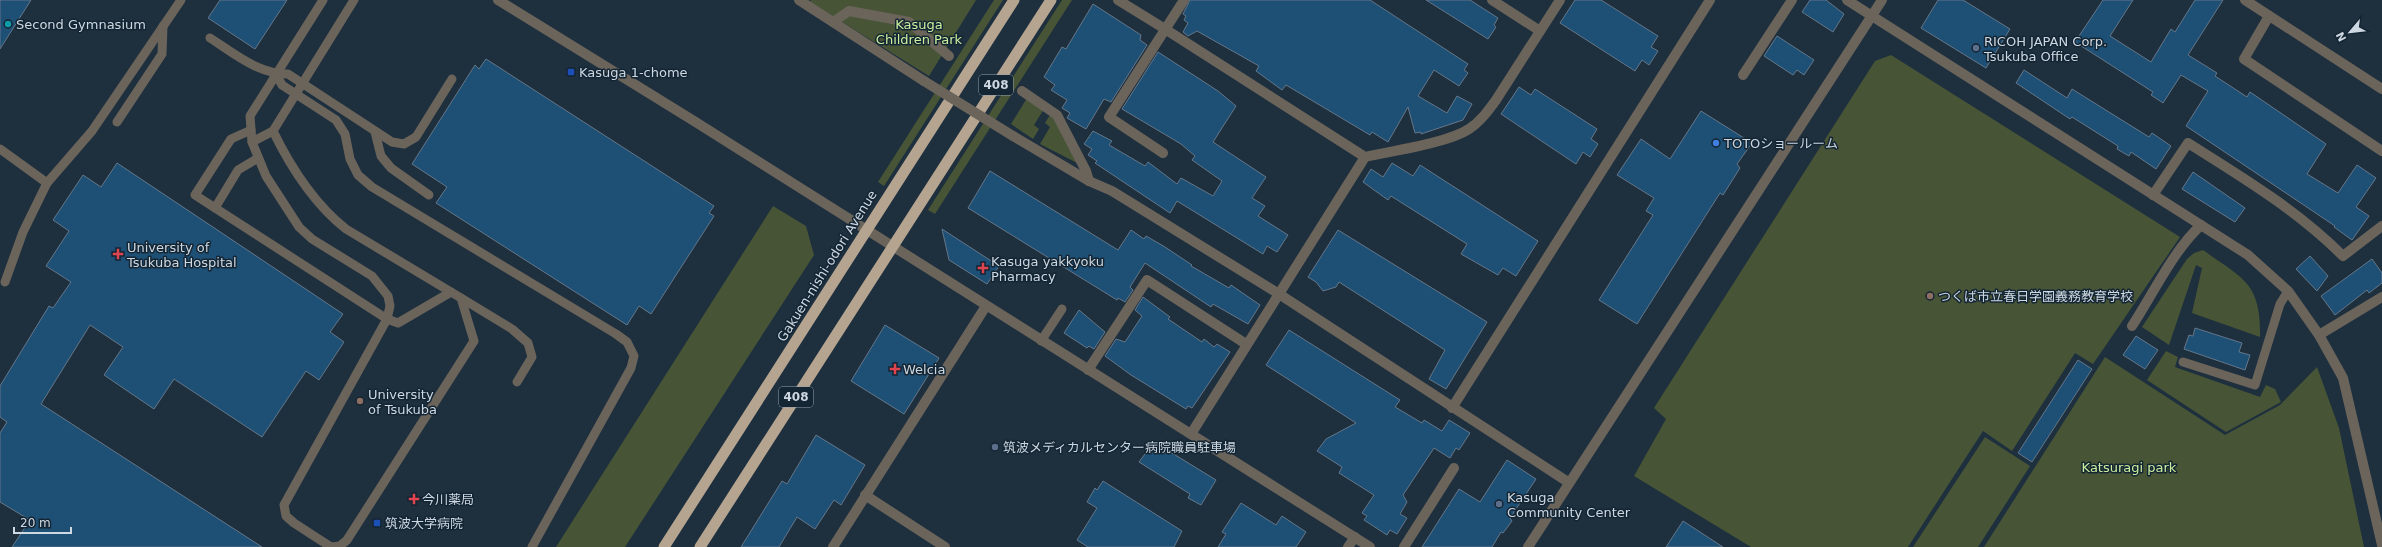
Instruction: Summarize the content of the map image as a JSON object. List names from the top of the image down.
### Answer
{
  "streets": {
    "highway": ["408", "Gakuen-nishi-odori Avenue"]
  },
  "parks": ["Kasuga Children Park", "Katsuragi park"],
  "places": {
    "other": [
      "Second Gymnasium",
      "RICOH JAPAN Corp. Tsukuba Office",
      "TOTOショールーム",
      "つくば市立春日学園義務教育学校",
      "University of Tsukuba",
      "筑波メディカルセンター病院職員駐車場",
      "Kasuga Community Center"
    ],
    "transit": ["Kasuga 1-chome", "筑波大学病院"],
    "health": [
      "University of Tsukuba Hospital",
      "Kasuga yakkyoku Pharmacy",
      "Welcia",
      "今川薬局"
    ]
  },
  "scale_bar": "20 m",
  "north": "bottom left"
}
